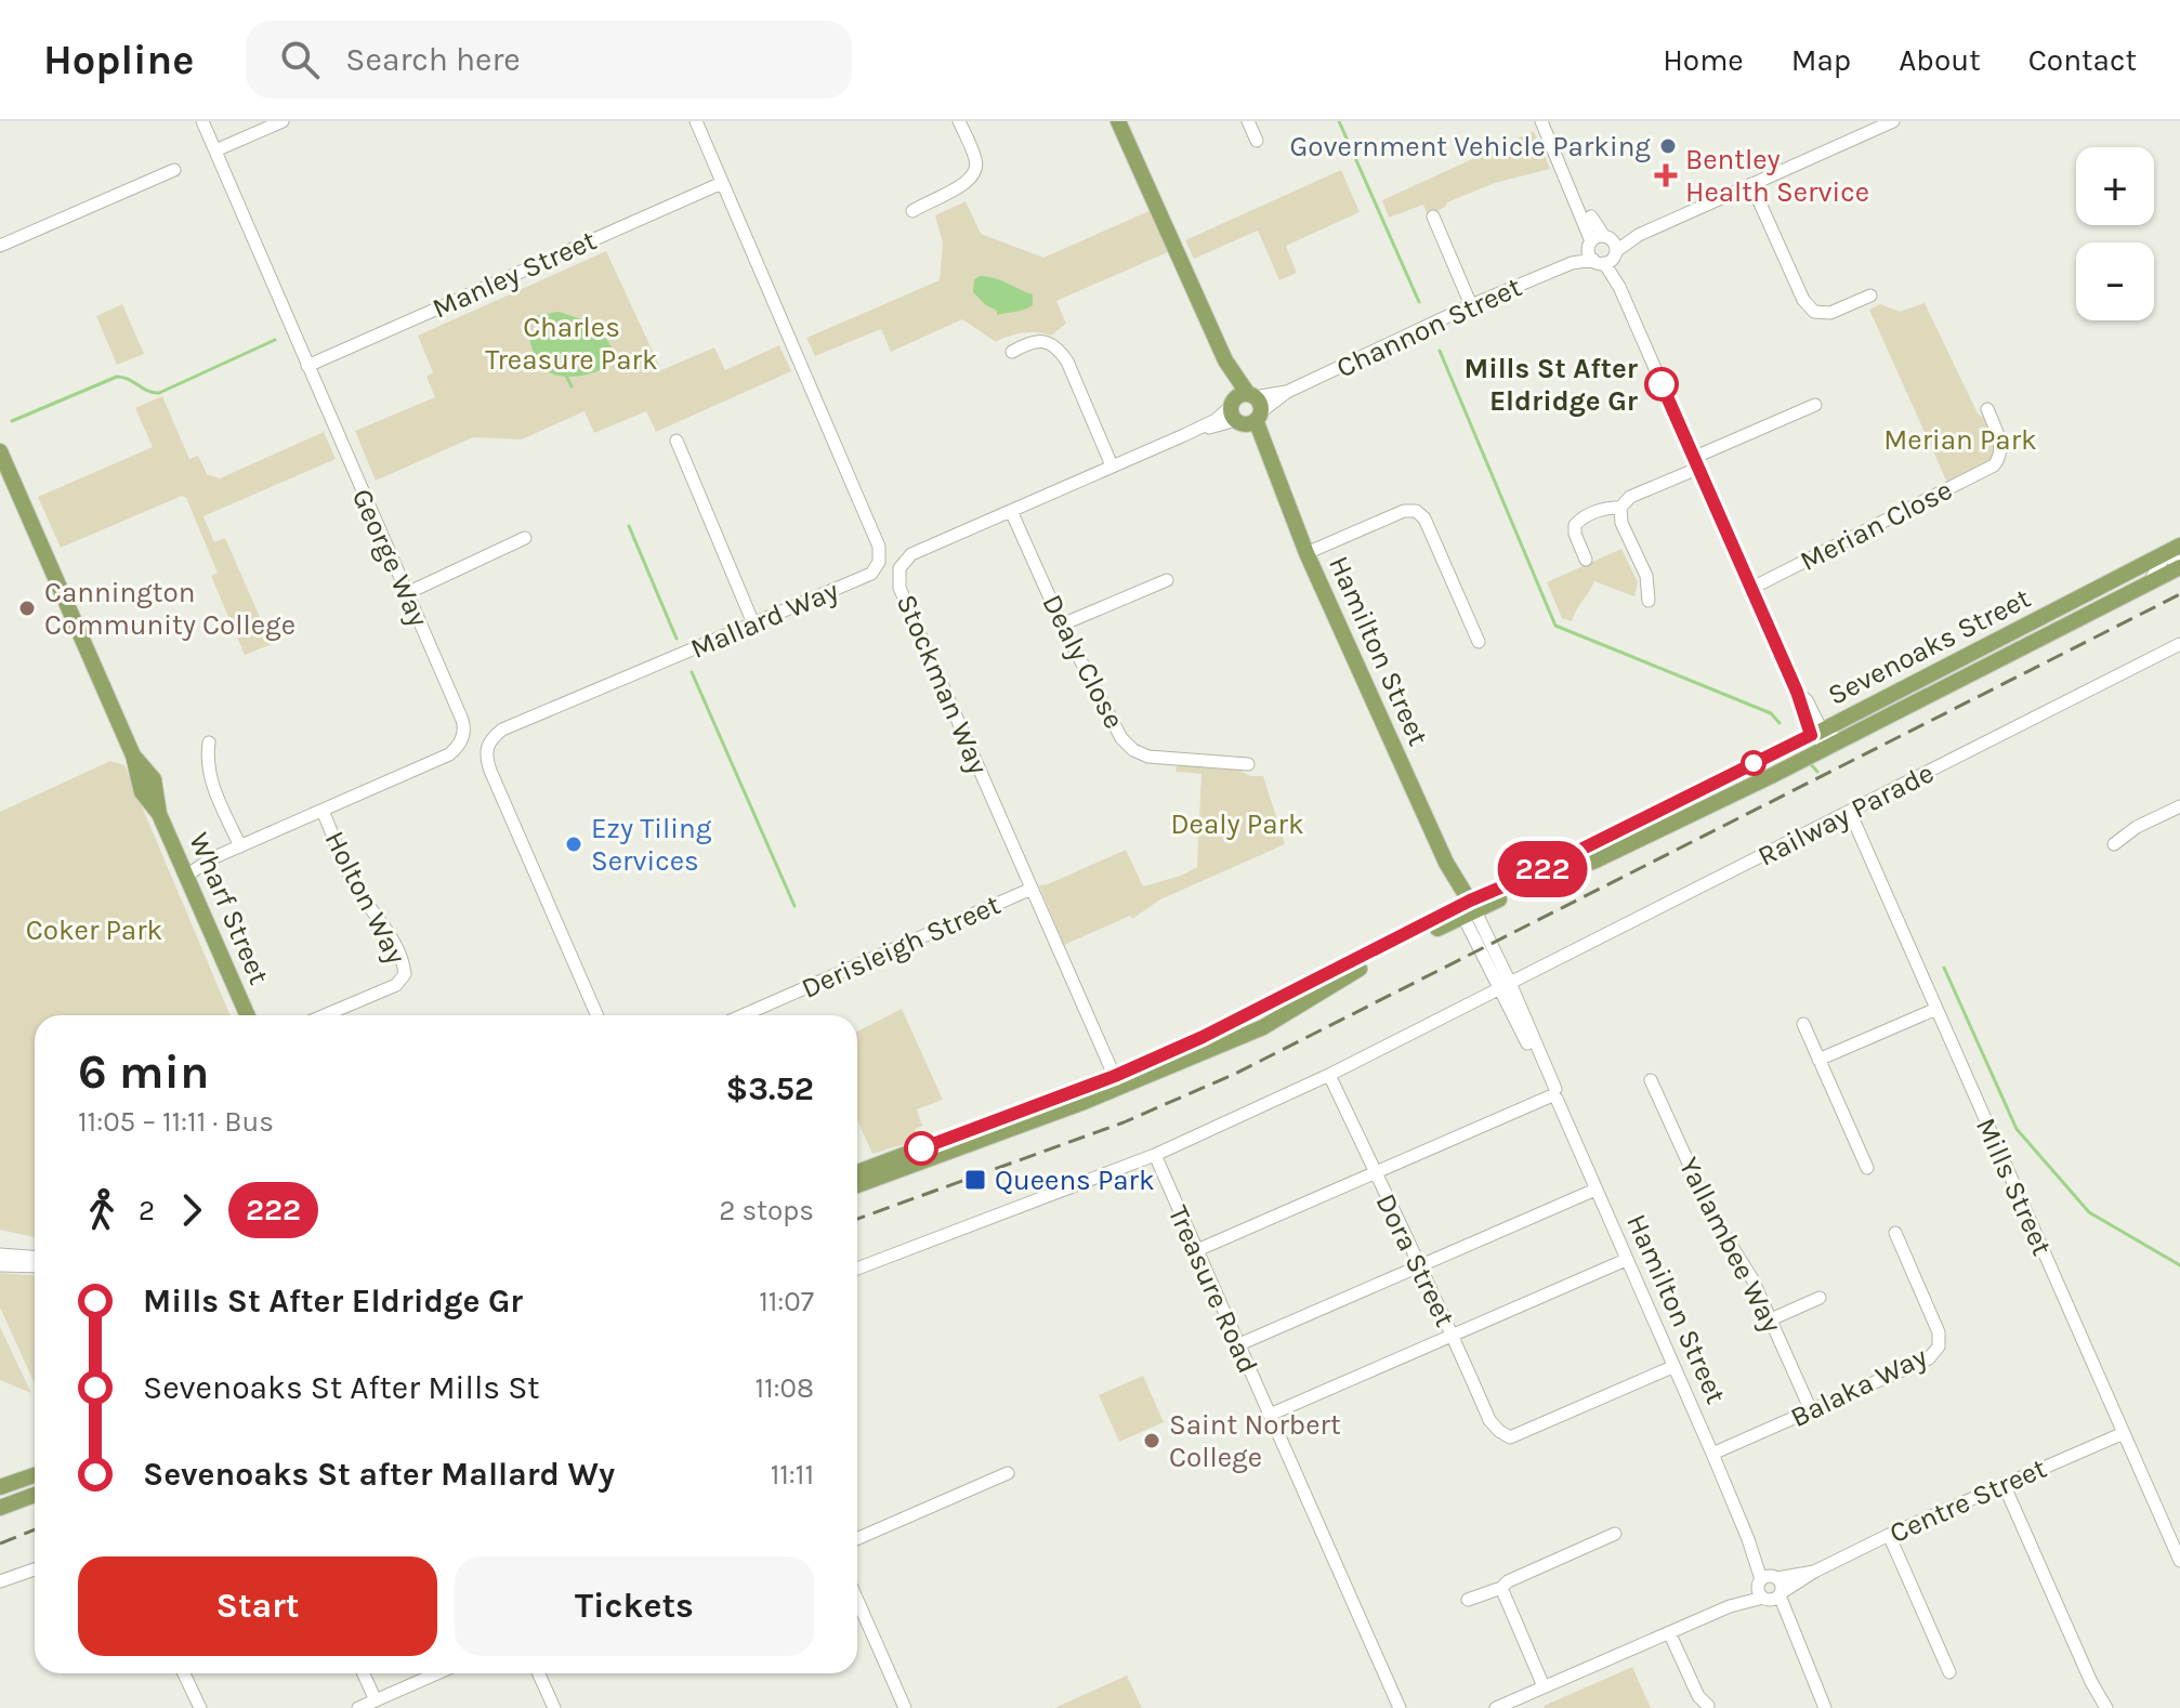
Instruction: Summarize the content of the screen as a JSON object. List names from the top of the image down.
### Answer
{
  "streets": {
    "main road": ["Sevenoaks Street", "Hamilton Street", "Wharf Street"],
    "street": [
      "Manley Street",
      "Channon Street",
      "Merian Close",
      "George Way",
      "Mallard Way",
      "Dealy Close",
      "Stockman Way",
      "Railway Parade",
      "Holton Way",
      "Derisleigh Street",
      "Mills Street",
      "Yallambee Way",
      "Dora Street",
      "Treasure Road",
      "Balaka Way",
      "Centre Street"
    ]
  },
  "crossings": [
    ["Manley Street", "George Way"],
    ["Manley Street", "Mallard Way"],
    ["Channon Street", "Hamilton Street"],
    ["Channon Street", "Stockman Way"],
    ["George Way", "Holton Way"],
    ["George Way", "Wharf Street"],
    ["Sevenoaks Street", "Hamilton Street"],
    ["Sevenoaks Street", "Stockman Way"],
    ["Hamilton Street", "Stockman Way"],
    ["Hamilton Street", "Railway Parade"],
    ["Hamilton Street", "Dora Street"],
    ["Hamilton Street", "Balaka Way"],
    ["Hamilton Street", "Centre Street"],
    ["Dealy Close", "Stockman Way"],
    ["Stockman Way", "Derisleigh Street"],
    ["Railway Parade", "Mills Street"],
    ["Railway Parade", "Dora Street"],
    ["Railway Parade", "Treasure Road"],
    ["Mills Street", "Centre Street"],
    ["Yallambee Way", "Balaka Way"]
  ],
  "parks": [
    "Charles Treasure Park",
    "Merian Park",
    "Dealy Park",
    "Coker Park"
  ],
  "places": {
    "other": [
      "Government Vehicle Parking",
      "Mills St After Eldridge Gr",
      "Cannington Community College",
      "Ezy Tiling Services",
      "Saint Norbert College"
    ],
    "health": ["Bentley Health Service"],
    "transit": ["Queens Park"]
  },
  "lines": ["bus line 222"],
  "page": {
    "header": "Hopline",
    "search": "Search here",
    "nav": [
      "Home",
      "Map",
      "About",
      "Contact"
    ],
    "on_map": "222",
    "map_buttons": ["+", "−"],
    "heading": ["6 min", "11:05 – 11:11 · Bus", "$3.52"],
    "legs": ["2", "222", "2 stops"],
    "list": [
      {
        "name": "Mills St After Eldridge Gr",
        "value": "11:07"
      },
      {
        "name": "Sevenoaks St After Mills St",
        "value": "11:08"
      },
      {
        "name": "Sevenoaks St after Mallard Wy",
        "value": "11:11"
      }
    ],
    "buttons": ["Start", "Tickets"]
  }
}
